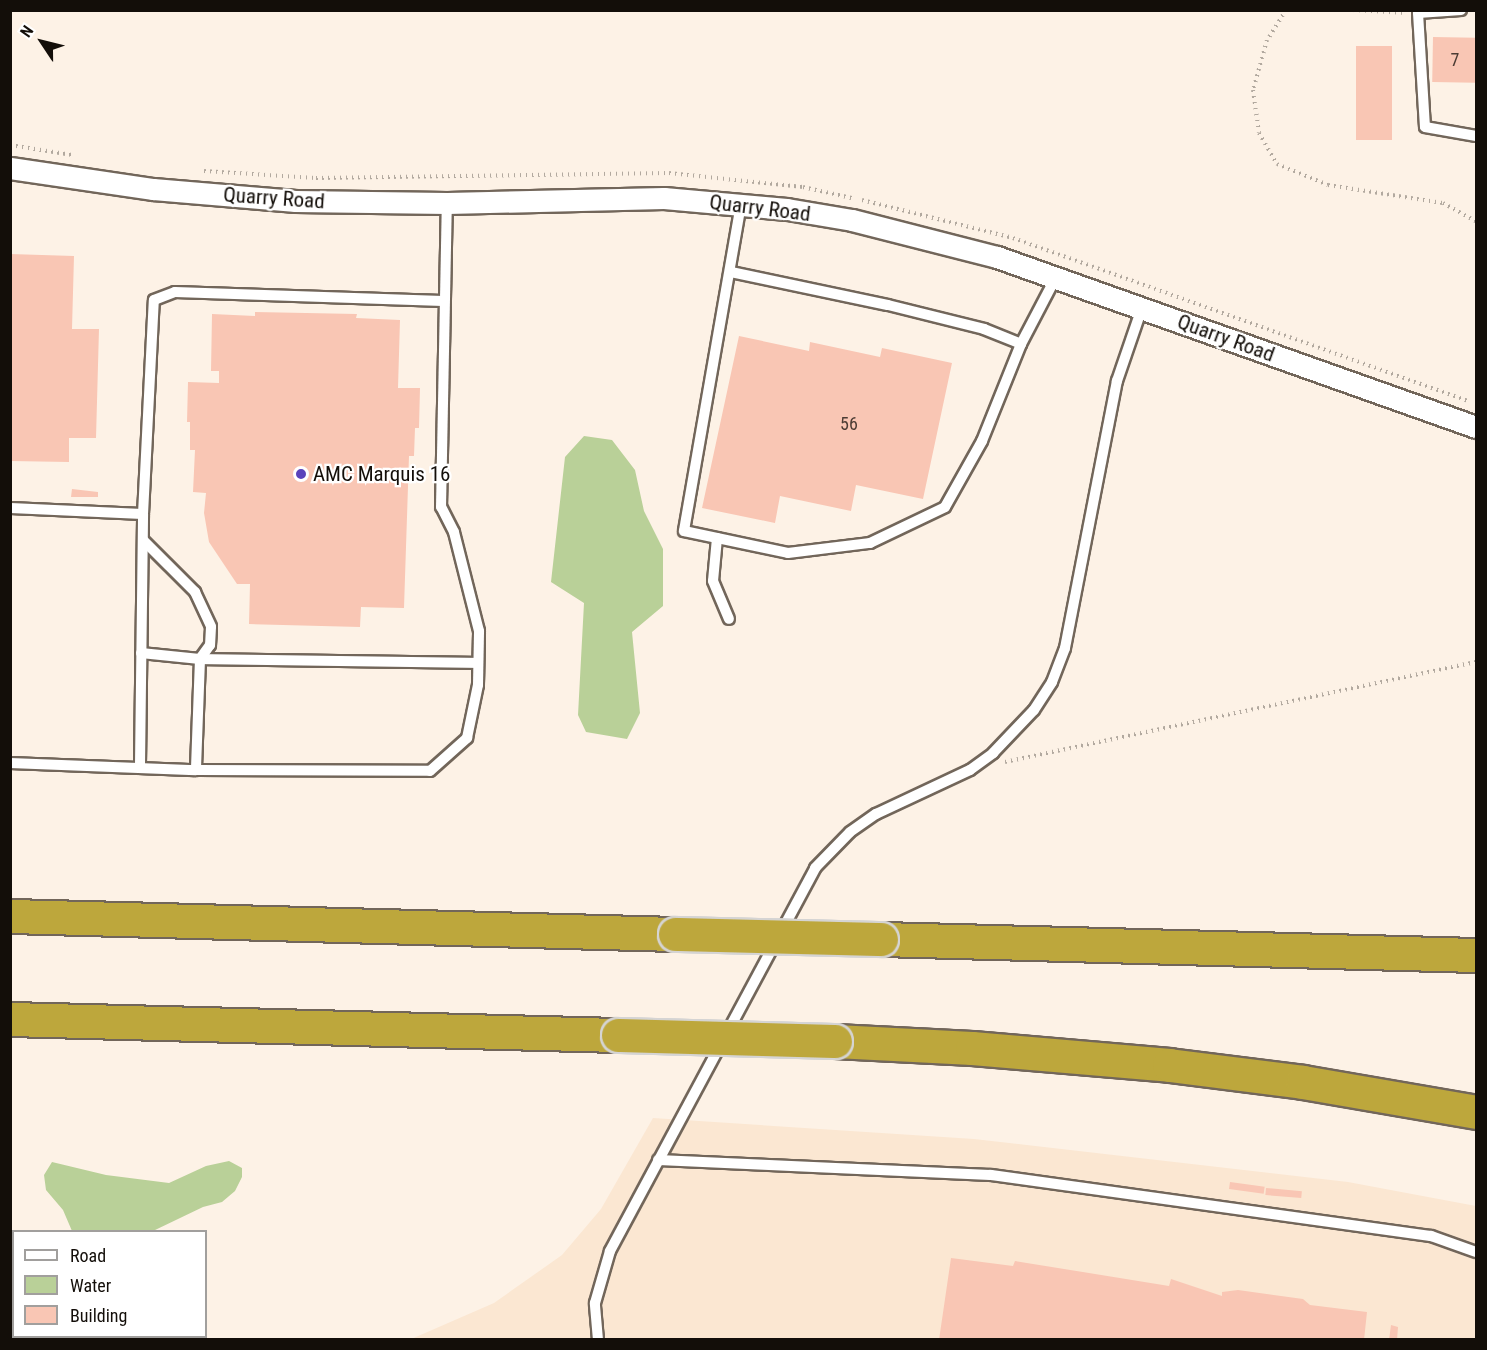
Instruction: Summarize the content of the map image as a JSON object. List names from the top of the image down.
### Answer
{
  "streets": {
    "street": ["Quarry Road"]
  },
  "places": ["AMC Marquis 16"],
  "house_numbers": ["7", "56"],
  "legend": ["Road", "Water", "Building"],
  "north": "top left"
}
